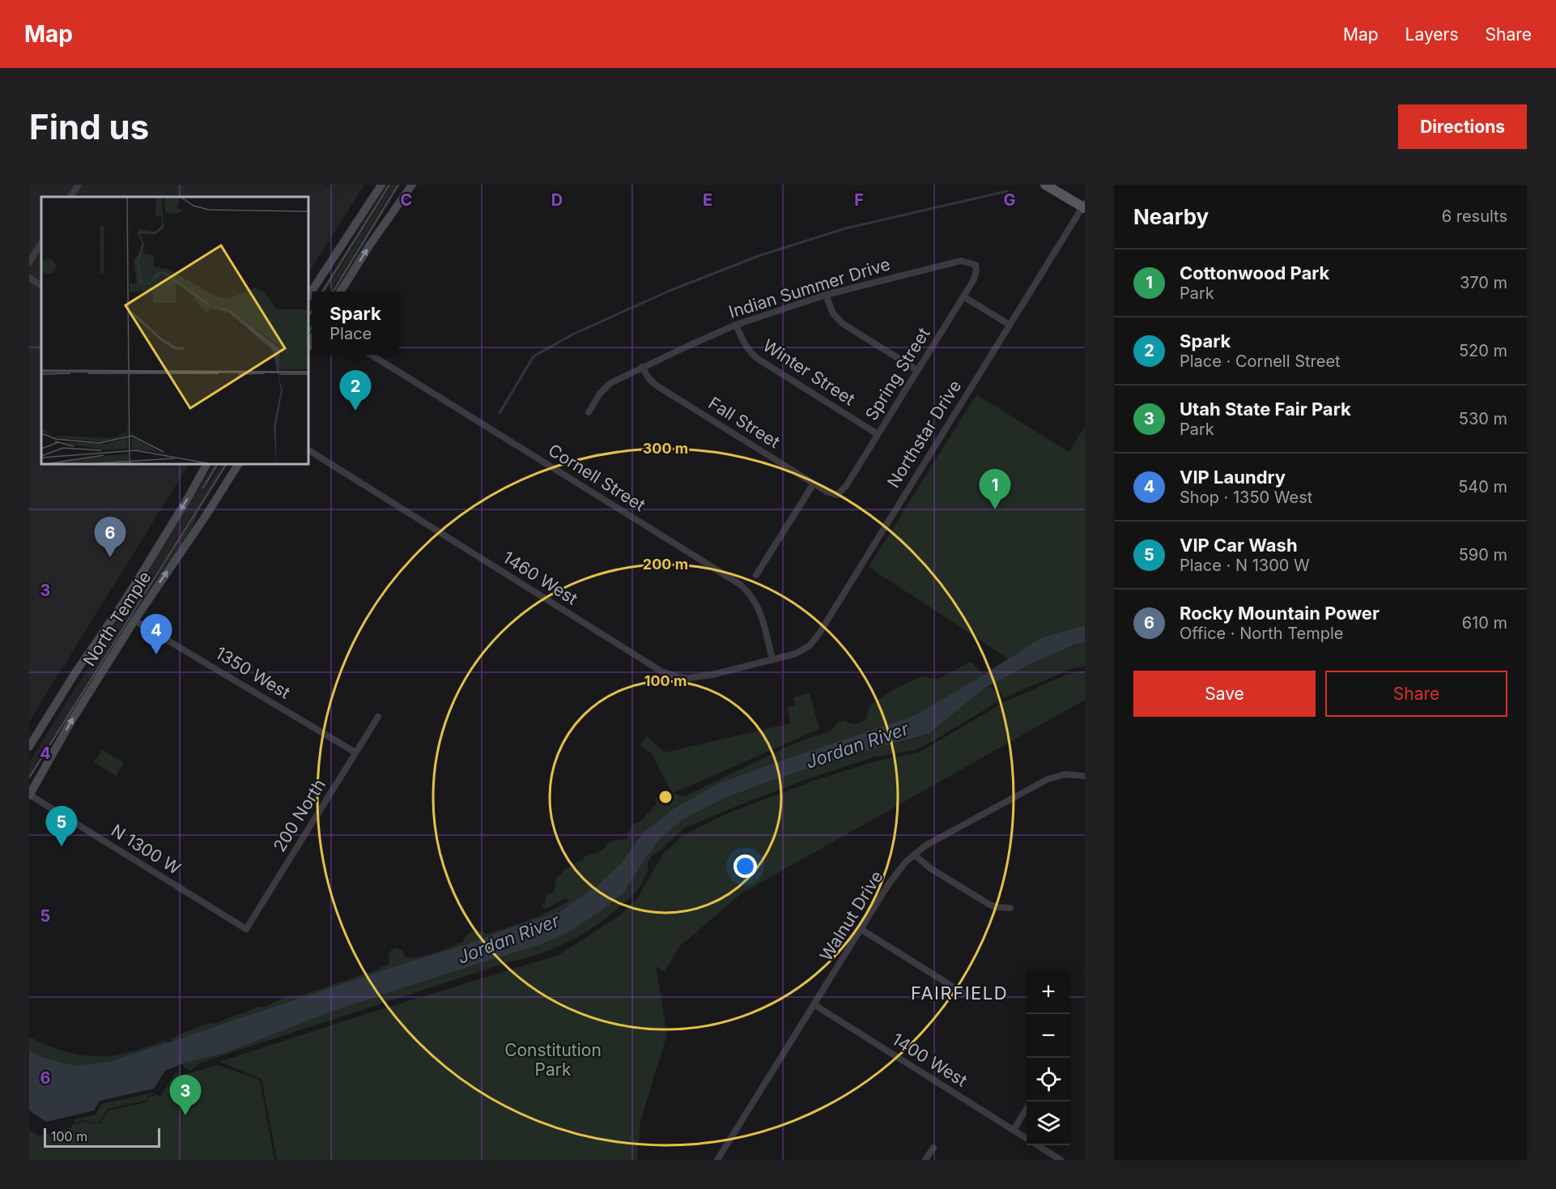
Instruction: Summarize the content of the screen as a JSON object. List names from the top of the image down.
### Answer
{
  "streets": {
    "main road": ["North Temple"],
    "street": [
      "Indian Summer Drive",
      "Winter Street",
      "Spring Street",
      "Fall Street",
      "Northstar Drive",
      "Cornell Street",
      "1460 West",
      "1350 West",
      "200 North",
      "N 1300 W",
      "Walnut Drive",
      "1400 West"
    ]
  },
  "crossings": [
    ["Indian Summer Drive", "Winter Street"],
    ["Indian Summer Drive", "Spring Street"],
    ["Indian Summer Drive", "Fall Street"],
    ["Winter Street", "Spring Street"],
    ["Spring Street", "Fall Street"],
    ["Northstar Drive", "Cornell Street"],
    ["Northstar Drive", "1460 West"],
    ["Cornell Street", "1460 West"],
    ["North Temple", "1350 West"],
    ["North Temple", "N 1300 W"],
    ["1350 West", "200 North"],
    ["200 North", "N 1300 W"],
    ["Walnut Drive", "1400 West"]
  ],
  "districts": ["FAIRFIELD"],
  "water": ["Jordan River"],
  "parks": ["Constitution Park"],
  "scale_bar": "100 m",
  "page": {
    "header": "Map",
    "nav": ["Map", "Layers", "Share"],
    "buttons": [
      "Directions",
      ["Save", "Share"]
    ],
    "title": "Find us",
    "heading": ["Nearby", "6 results"],
    "list": [
      {
        "mark": "1",
        "name": "Cottonwood Park",
        "note": "Park",
        "value": "370 m"
      },
      {
        "mark": "2",
        "name": "Spark",
        "note": "Place · Cornell Street",
        "value": "520 m"
      },
      {
        "mark": "3",
        "name": "Utah State Fair Park",
        "note": "Park",
        "value": "530 m"
      },
      {
        "mark": "4",
        "name": "VIP Laundry",
        "note": "Shop · 1350 West",
        "value": "540 m"
      },
      {
        "mark": "5",
        "name": "VIP Car Wash",
        "note": "Place · N 1300 W",
        "value": "590 m"
      },
      {
        "mark": "6",
        "name": "Rocky Mountain Power",
        "note": "Office · North Temple",
        "value": "610 m"
      }
    ],
    "popup": ["Spark", "Place"],
    "pins": [
      "2",
      "1",
      "6",
      "4",
      "5",
      "3"
    ],
    "map_buttons": ["+", "−"],
    "scale": "100 m"
  },
  "grid": {
    "columns": [
      "C",
      "D",
      "E",
      "F",
      "G"
    ],
    "rows": [
      "3",
      "4",
      "5",
      "6"
    ]
  },
  "rings": ["300 m", "200 m", "100 m"]
}
